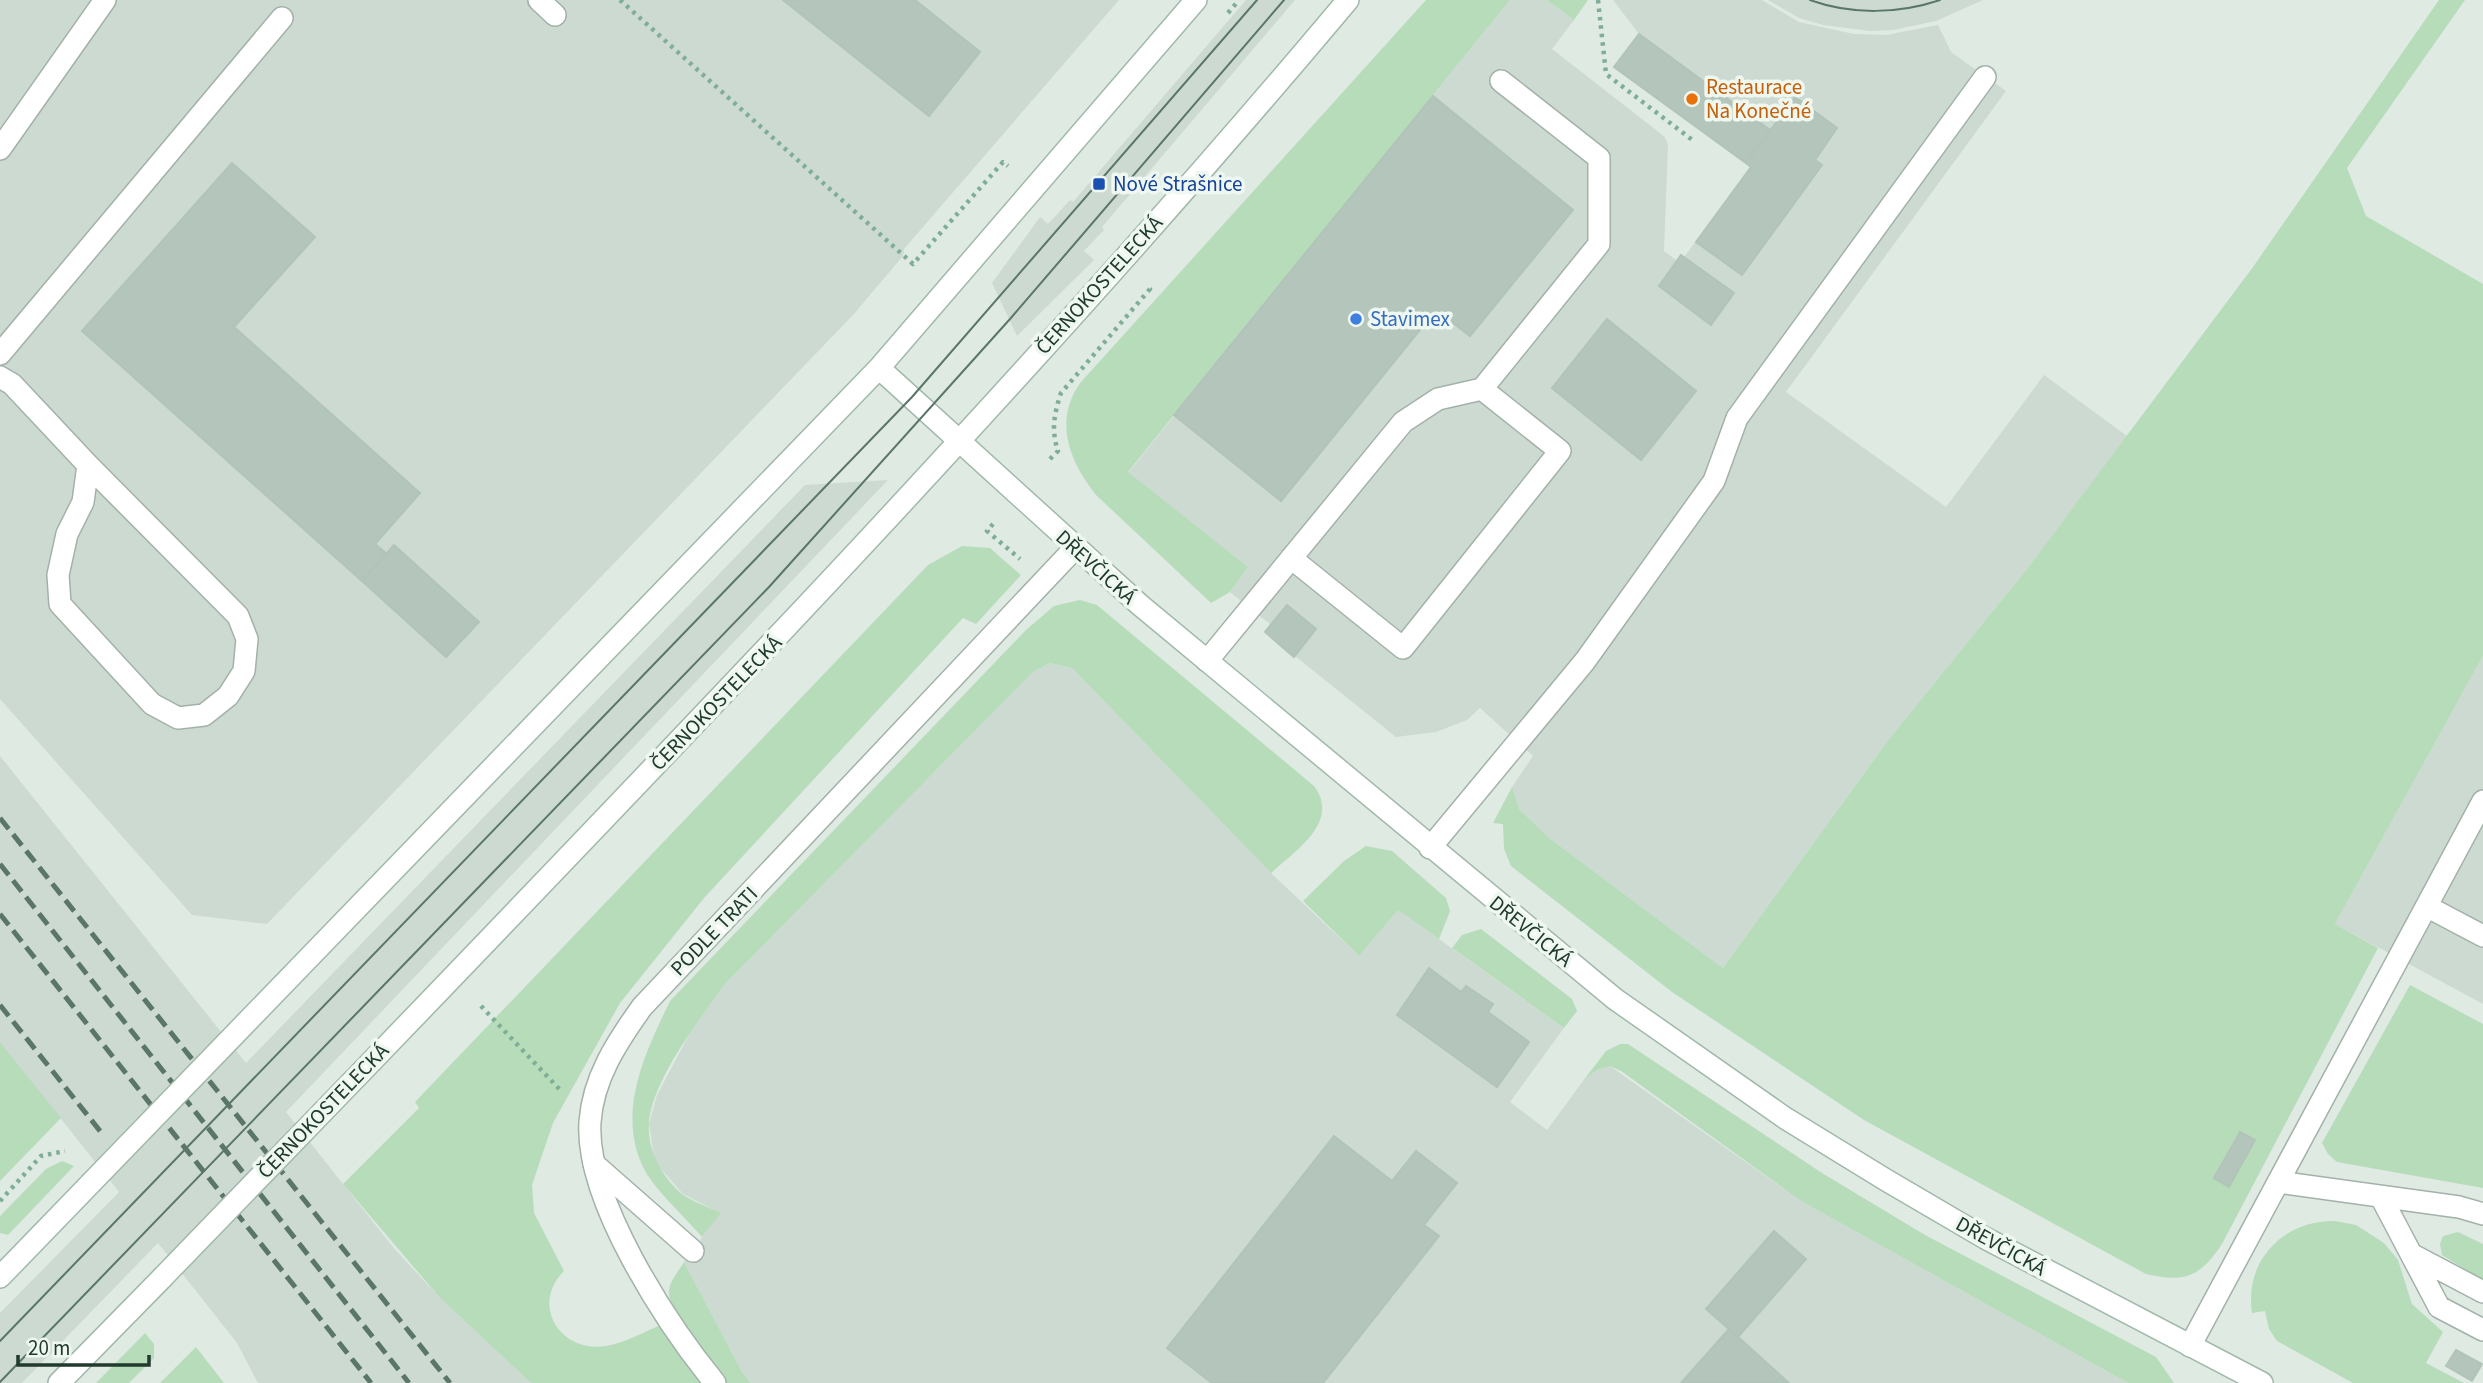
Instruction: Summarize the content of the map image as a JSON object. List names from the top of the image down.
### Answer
{
  "streets": {
    "main road": ["ČERNOKOSTELECKÁ", "DŘEVČICKÁ", "PODLE TRATI"]
  },
  "crossings": [
    ["ČERNOKOSTELECKÁ", "DŘEVČICKÁ"],
    ["DŘEVČICKÁ", "PODLE TRATI"]
  ],
  "places": {
    "other": ["Restaurace Na Konečné", "Stavimex"],
    "transit": ["Nové Strašnice"]
  },
  "scale_bar": "20 m"
}
